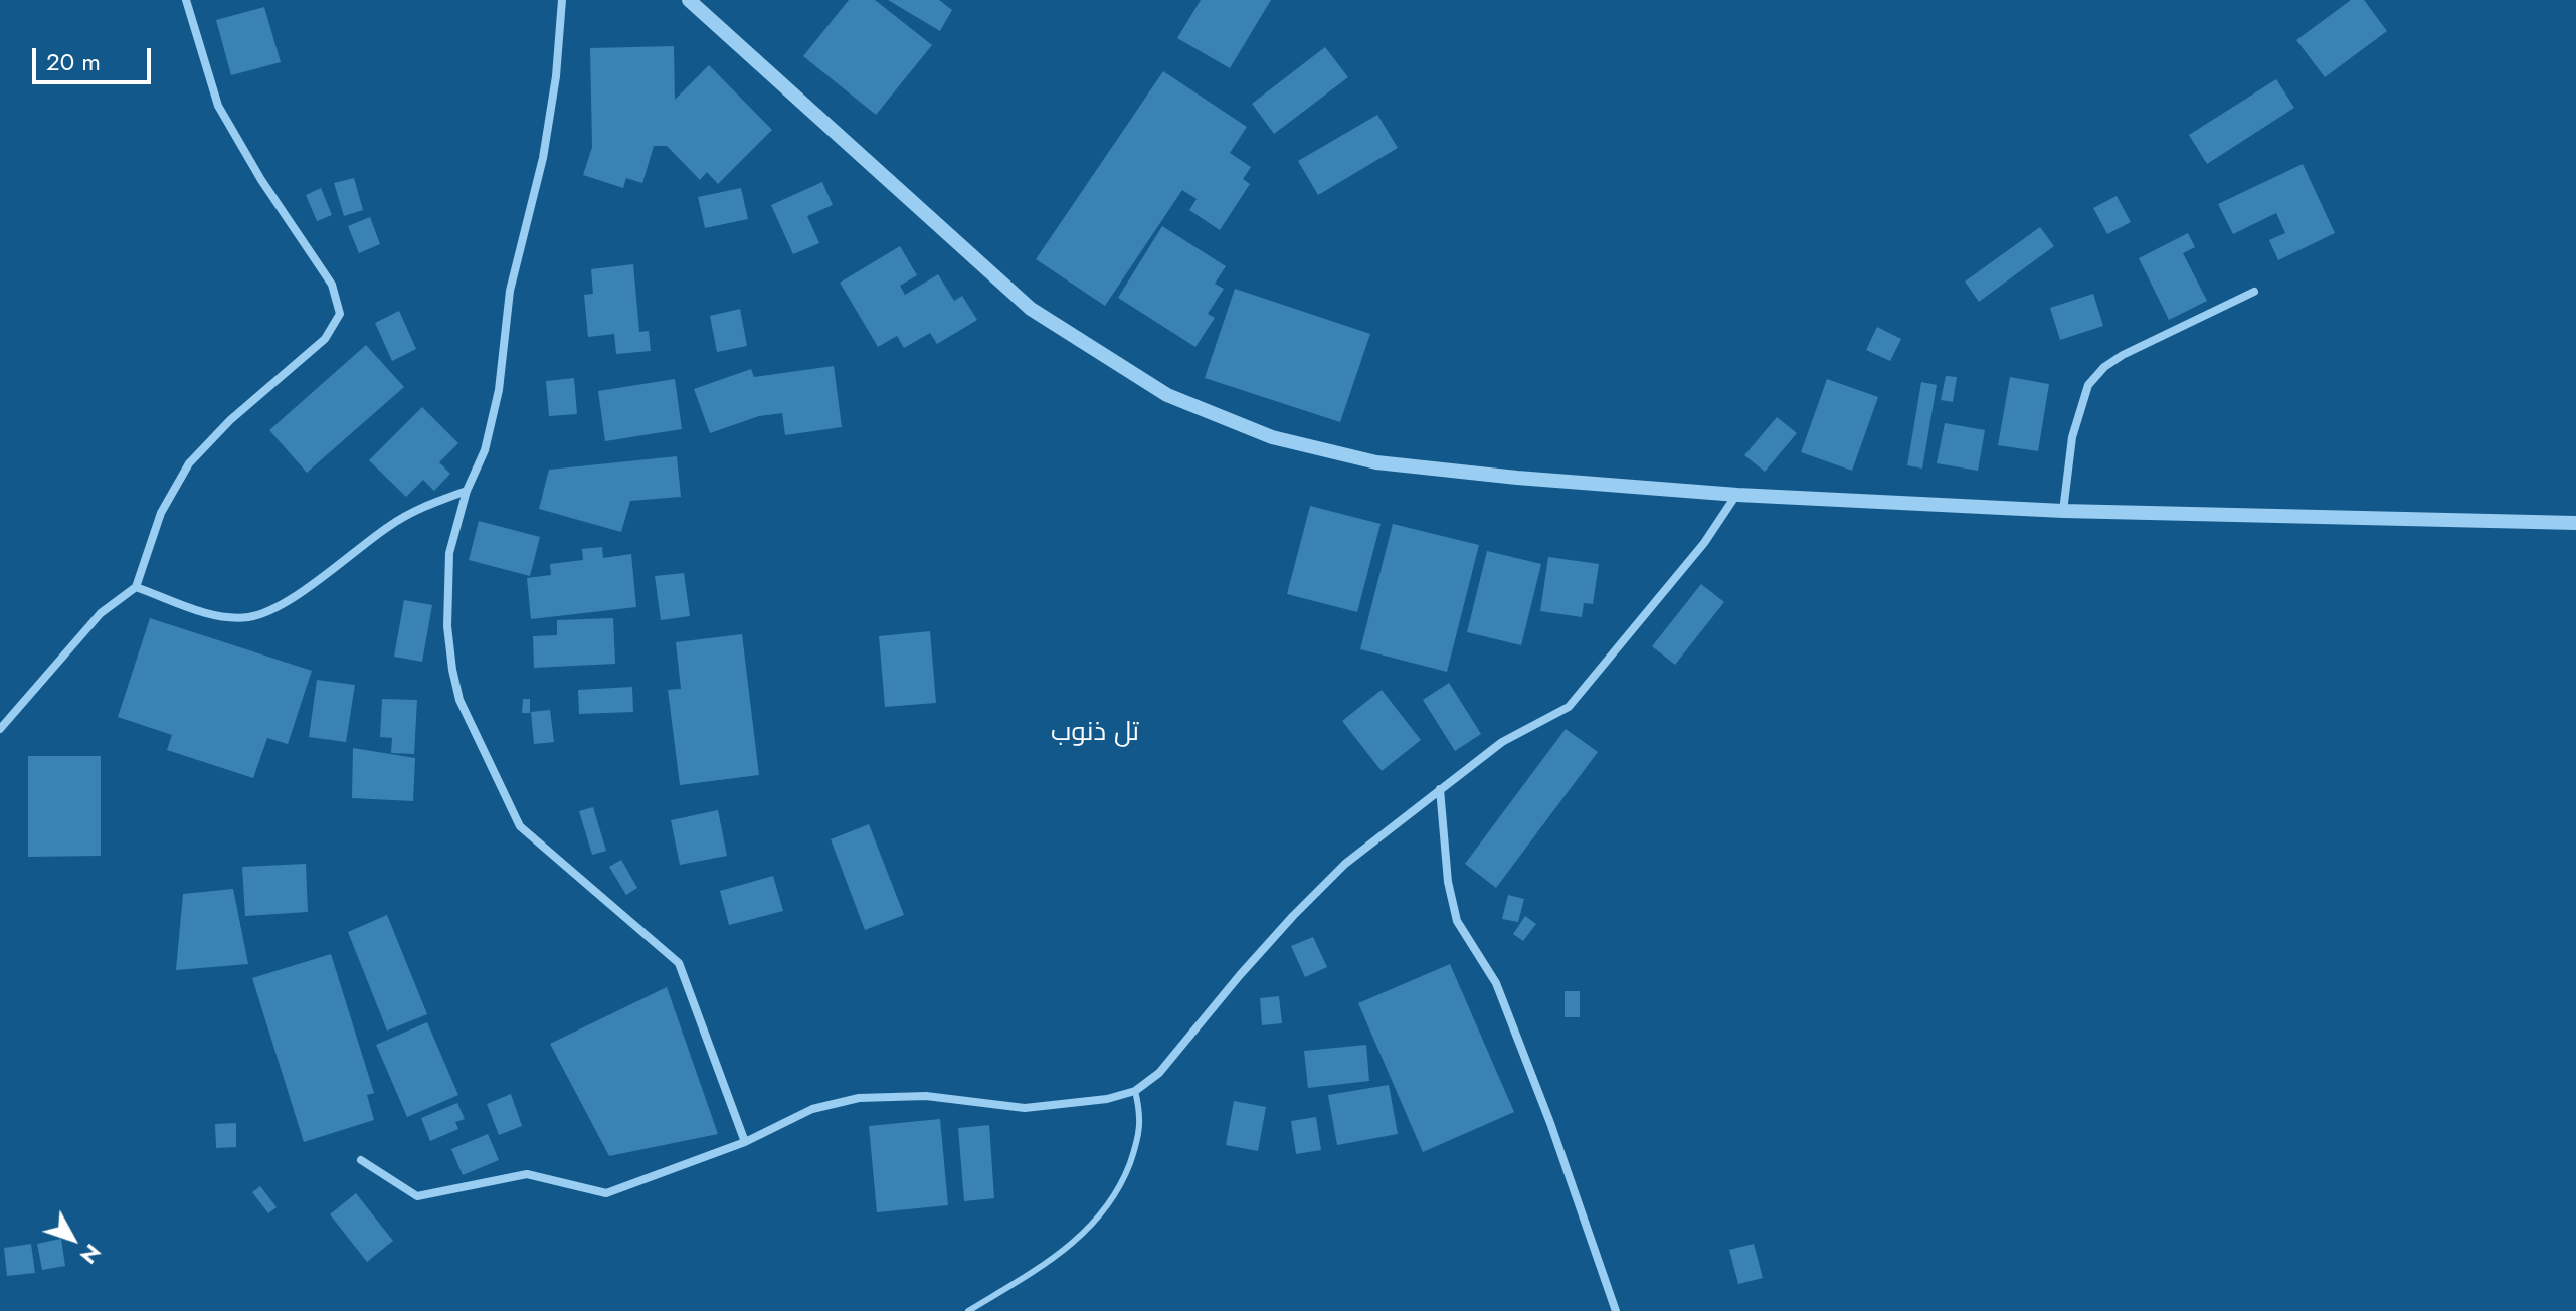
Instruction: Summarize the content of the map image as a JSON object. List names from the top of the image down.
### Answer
{
  "districts": ["تل ذنوب"],
  "scale_bar": "20 m",
  "north": "bottom right"
}
